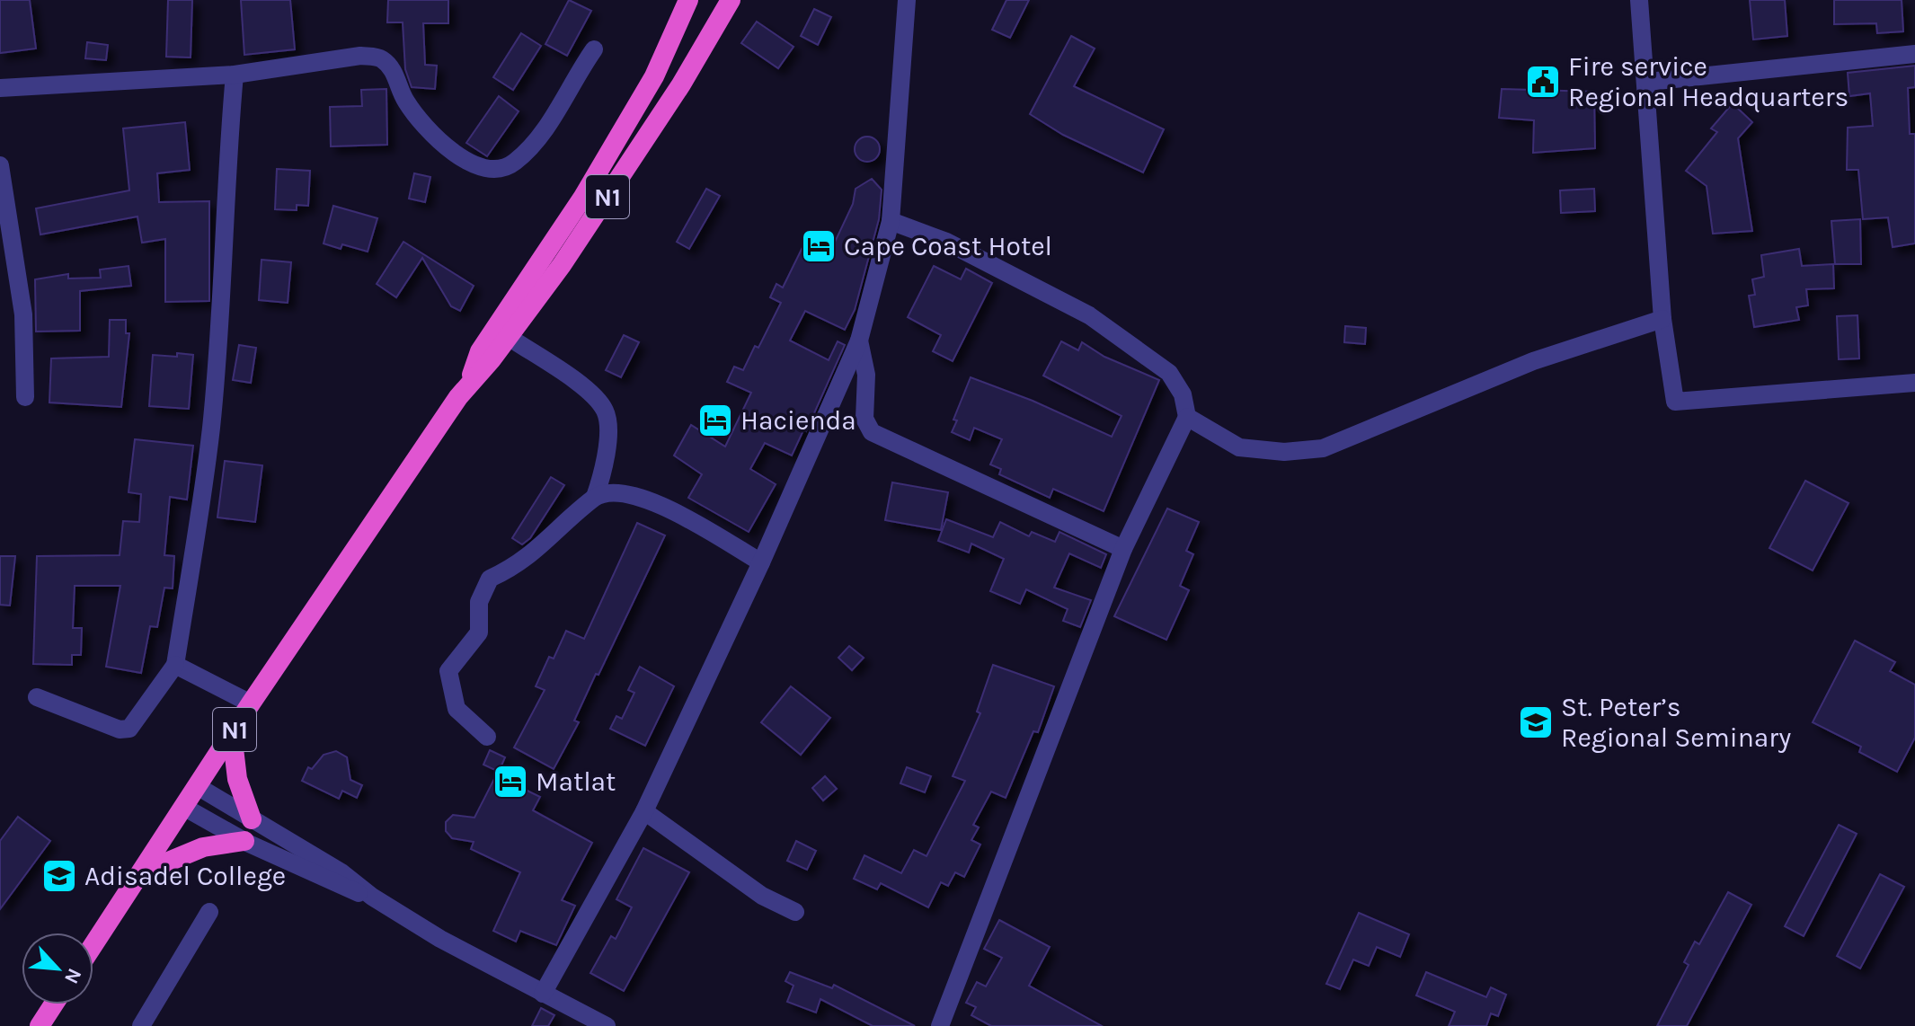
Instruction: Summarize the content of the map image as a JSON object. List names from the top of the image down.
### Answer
{
  "streets": {
    "highway": ["N1"]
  },
  "places": {
    "public building": ["Fire service Regional Headquarters"],
    "hotel": ["Cape Coast Hotel", "Hacienda", "Matlat"],
    "school or university": ["St. Peter’s Regional Seminary", "Adisadel College"]
  },
  "north": "bottom right"
}
